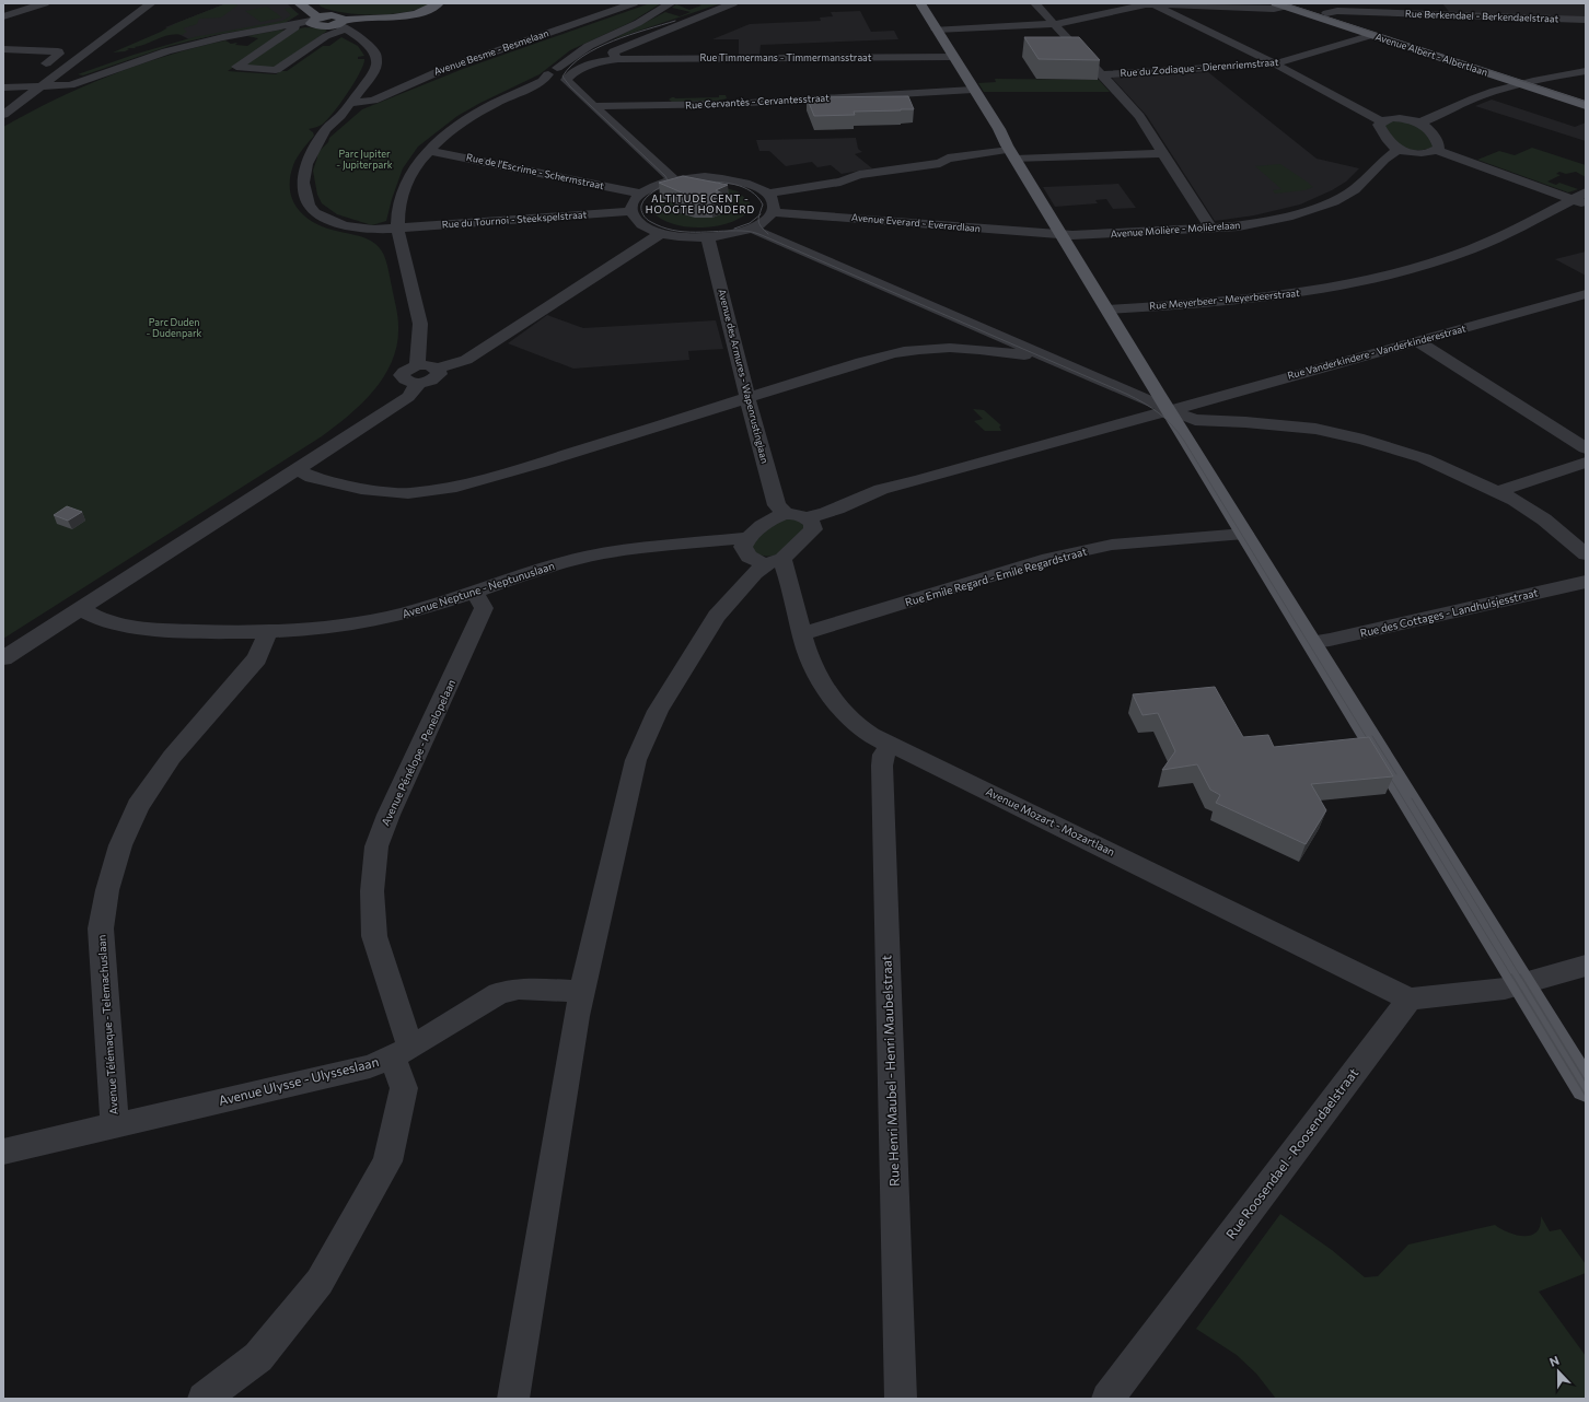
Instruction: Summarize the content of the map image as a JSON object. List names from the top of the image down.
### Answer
{
  "streets": {
    "main road": ["Avenue Albert - Albertlaan"],
    "street": [
      "Rue Berkendael - Berkendaelstraat",
      "Avenue Besme - Besmelaan",
      "Rue Timmermans - Timmermansstraat",
      "Rue du Zodiaque - Dierenriemstraat",
      "Rue Cervantès - Cervantesstraat",
      "Rue de l'Escrime - Schermstraat",
      "Rue du Tournoi - Steekspelstraat",
      "Avenue Everard - Everardlaan",
      "Avenue Molière - Molièrelaan",
      "Rue Meyerbeer - Meyerbeerstraat",
      "Rue Vanderkindere - Vanderkinderestraat",
      "Avenue des Armures - Wapenrustinglaan",
      "Rue Emile Regard - Emile Regardstraat",
      "Avenue Neptune - Neptunuslaan",
      "Rue des Cottages - Landhuisjesstraat",
      "Avenue Pénélope - Penelopelaan",
      "Avenue Mozart - Mozartlaan",
      "Avenue Télémaque - Telemachuslaan",
      "Rue Henri Maubel - Henri Maubelstraat",
      "Avenue Ulysse - Ulysseslaan",
      "Rue Roosendael - Roosendaelstraat"
    ]
  },
  "crossings": [
    ["Rue Berkendael - Berkendaelstraat", "Avenue Albert - Albertlaan"],
    ["Avenue Besme - Besmelaan", "Rue du Tournoi - Steekspelstraat"],
    ["Avenue Albert - Albertlaan", "Rue du Zodiaque - Dierenriemstraat"],
    ["Rue Timmermans - Timmermansstraat", "Rue Cervantès - Cervantesstraat"],
    ["Avenue Everard - Everardlaan", "Avenue Molière - Molièrelaan"],
    ["Rue Vanderkindere - Vanderkinderestraat", "Avenue Mozart - Mozartlaan"],
    ["Rue Vanderkindere - Vanderkinderestraat", "Avenue Ulysse - Ulysseslaan"],
    ["Rue Emile Regard - Emile Regardstraat", "Avenue Mozart - Mozartlaan"],
    ["Avenue Neptune - Neptunuslaan", "Avenue Pénélope - Penelopelaan"],
    ["Avenue Neptune - Neptunuslaan", "Avenue Télémaque - Telemachuslaan"],
    ["Avenue Pénélope - Penelopelaan", "Avenue Ulysse - Ulysseslaan"],
    ["Avenue Mozart - Mozartlaan", "Rue Henri Maubel - Henri Maubelstraat"],
    ["Avenue Mozart - Mozartlaan", "Rue Roosendael - Roosendaelstraat"],
    ["Avenue Télémaque - Telemachuslaan", "Avenue Ulysse - Ulysseslaan"]
  ],
  "districts": ["ALTITUDE CENT - HOOGTE HONDERD"],
  "parks": ["Parc Jupiter - Jupiterpark", "Parc Duden - Dudenpark"],
  "north": "top"
}
